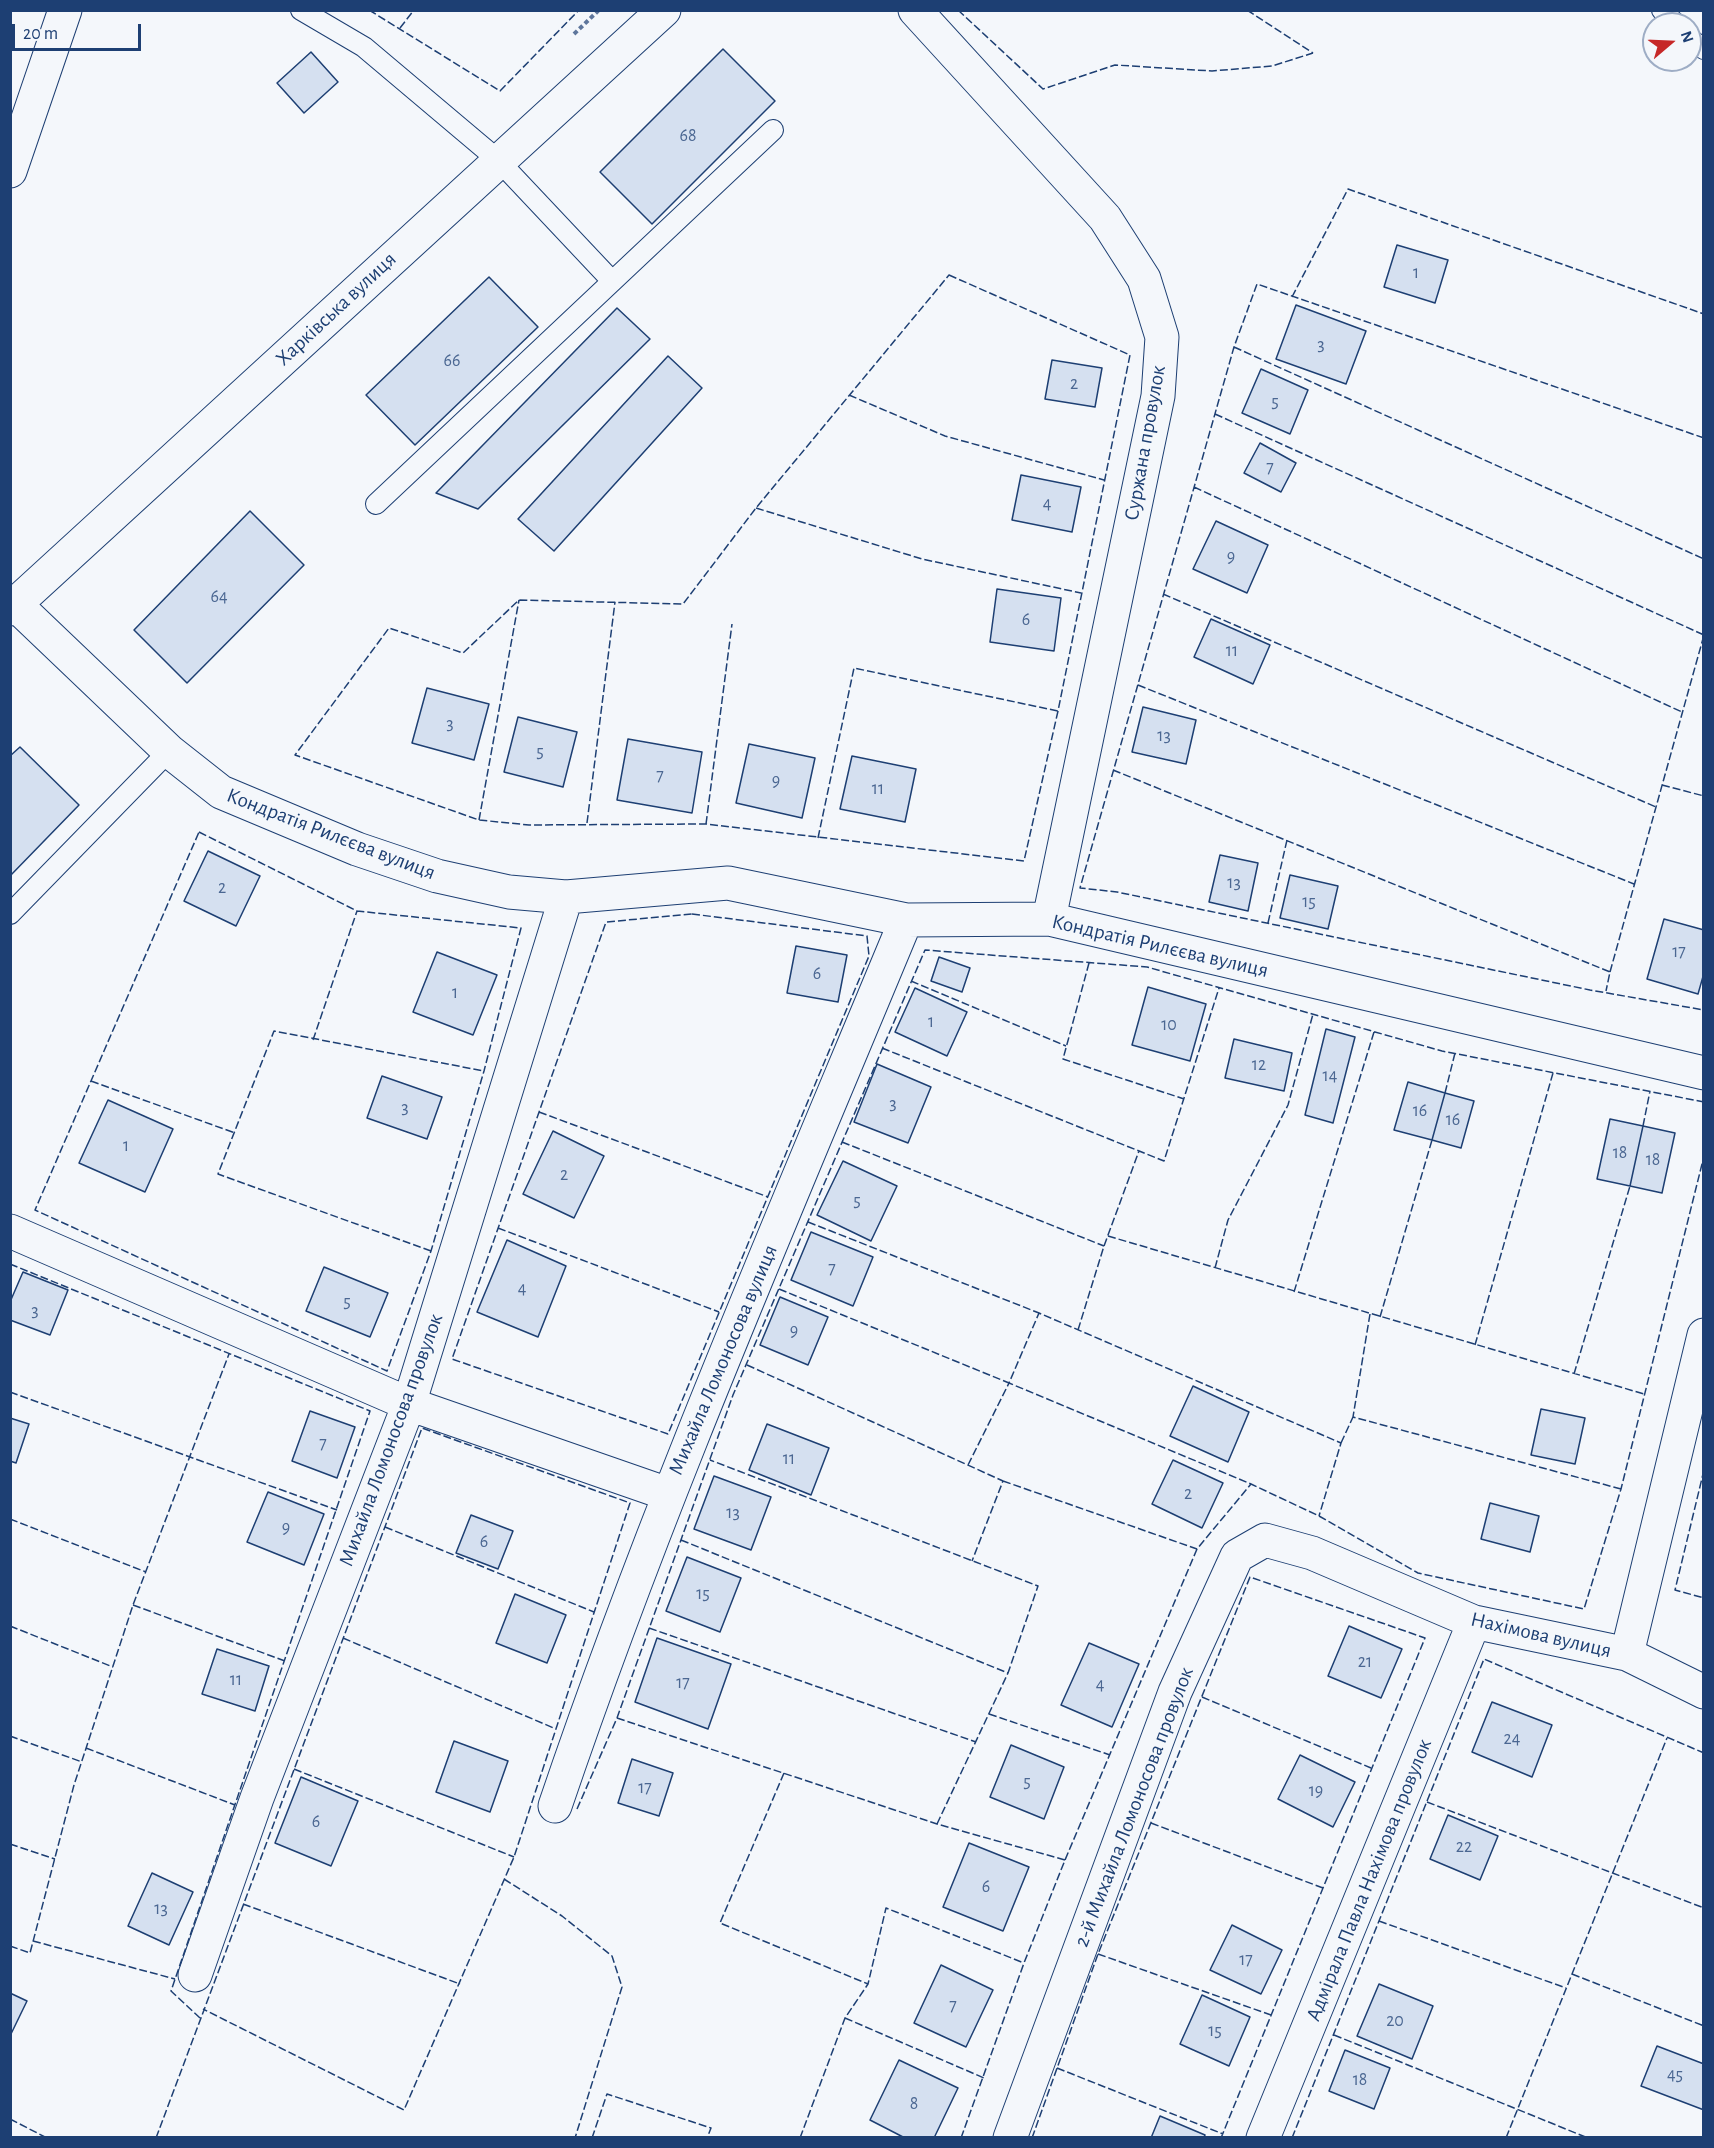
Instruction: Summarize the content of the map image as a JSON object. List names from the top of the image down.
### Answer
{
  "streets": {
    "street": [
      "Харківська вулиця",
      "Суржана провулок",
      "Кондратія Рилєєва вулиця",
      "Михайла Ломоносова вулиця",
      "Михайла Ломоносова провулок",
      "Нахімова вулиця",
      "2-й Михайла Ломоносова провулок",
      "Адмірала Павла Нахімова провулок"
    ]
  },
  "crossings": [
    ["Харківська вулиця", "Кондратія Рилєєва вулиця"],
    ["Суржана провулок", "Кондратія Рилєєва вулиця"],
    ["Кондратія Рилєєва вулиця", "Михайла Ломоносова вулиця"],
    ["Кондратія Рилєєва вулиця", "Михайла Ломоносова провулок"],
    ["Нахімова вулиця", "2-й Михайла Ломоносова провулок"],
    ["Нахімова вулиця", "Адмірала Павла Нахімова провулок"]
  ],
  "house_numbers": [
    "68",
    "1",
    "3",
    "66",
    "2",
    "5",
    "7",
    "4",
    "9",
    "64",
    "6",
    "11",
    "3",
    "13",
    "5",
    "7",
    "9",
    "11",
    "13",
    "2",
    "15",
    "17",
    "6",
    "1",
    "1",
    "10",
    "12",
    "14",
    "3",
    "3",
    "16",
    "16",
    "1",
    "18",
    "18",
    "2",
    "5",
    "7",
    "4",
    "5",
    "3",
    "9",
    "7",
    "11",
    "2",
    "13",
    "9",
    "6",
    "15",
    "21",
    "11",
    "17",
    "4",
    "24",
    "5",
    "17",
    "19",
    "6",
    "22",
    "6",
    "13",
    "17",
    "7",
    "20",
    "15",
    "45",
    "18",
    "8"
  ],
  "scale_bar": "20 m",
  "north": "right"
}
